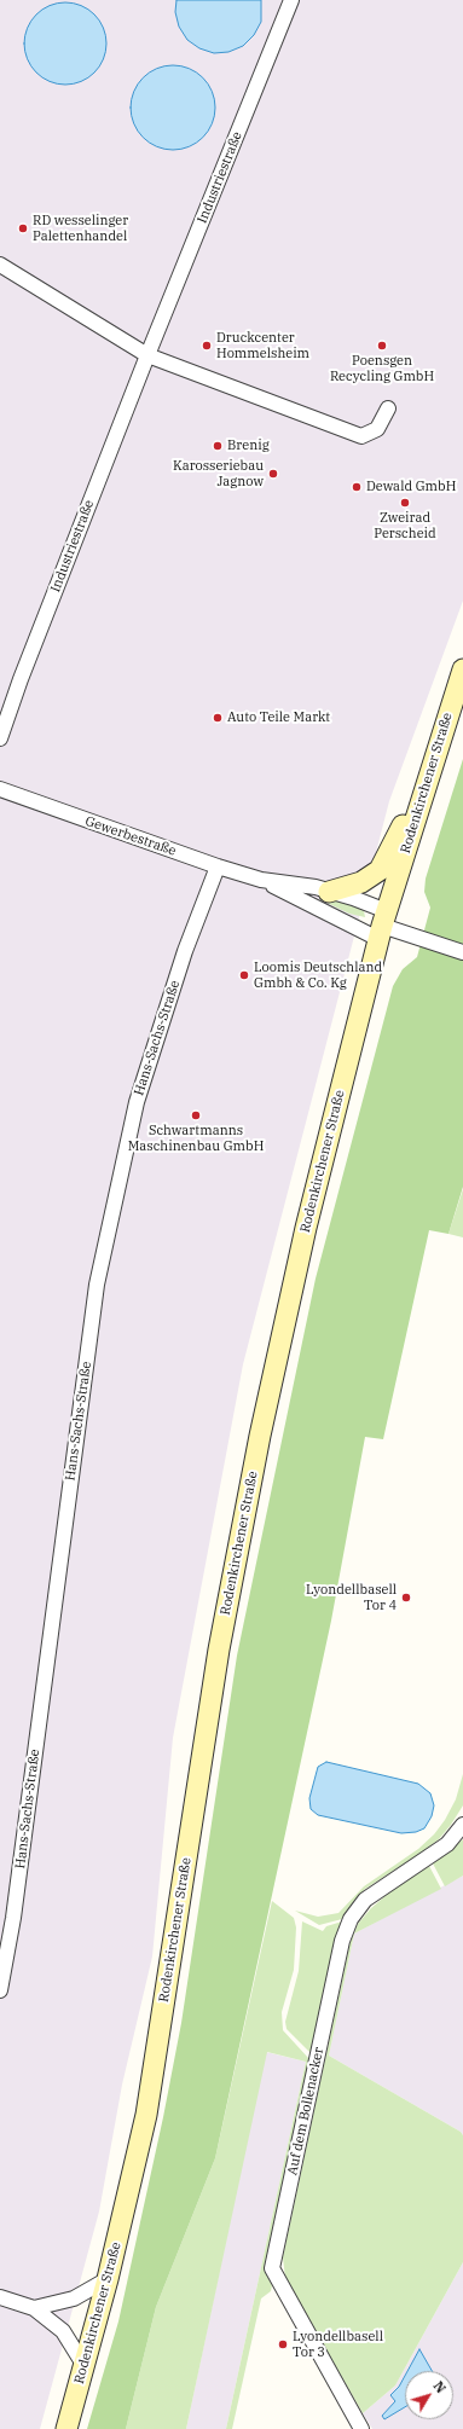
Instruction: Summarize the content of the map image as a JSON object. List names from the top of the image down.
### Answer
{
  "streets": {
    "main road": ["Rodenkirchener Straße"],
    "street": [
      "Industriestraße",
      "Gewerbestraße",
      "Hans-Sachs-Straße",
      "Auf dem Bollenacker"
    ]
  },
  "crossings": [
    ["Rodenkirchener Straße", "Gewerbestraße"],
    ["Gewerbestraße", "Hans-Sachs-Straße"]
  ],
  "places": [
    "RD wesselinger Palettenhandel",
    "Druckcenter Hommelsheim",
    "Poensgen Recycling GmbH",
    "Brenig",
    "Karosseriebau Jagnow",
    "Dewald GmbH",
    "Zweirad Perscheid",
    "Auto Teile Markt",
    "Loomis Deutschland Gmbh & Co. Kg",
    "Schwartmanns Maschinenbau GmbH",
    "Lyondellbasell Tor 4",
    "Lyondellbasell Tor 3"
  ],
  "north": "top right"
}
